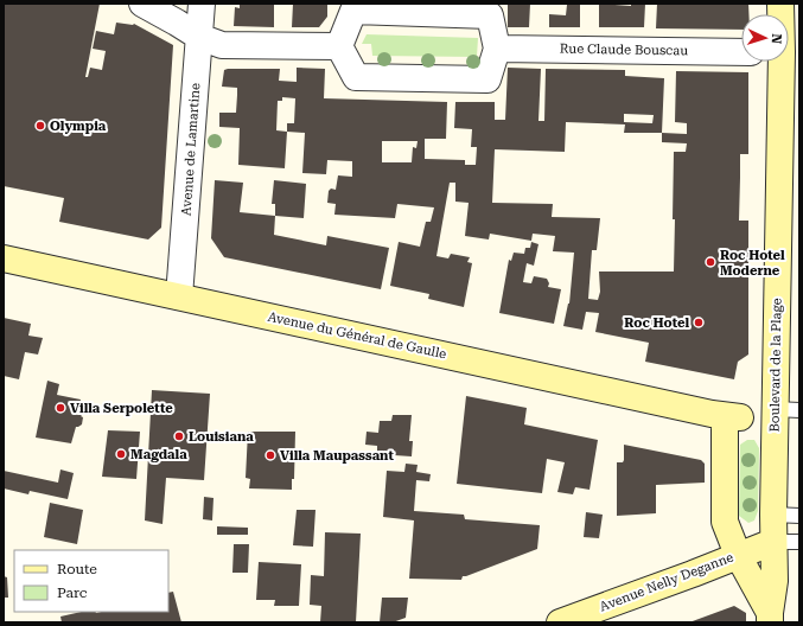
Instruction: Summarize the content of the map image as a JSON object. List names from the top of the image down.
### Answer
{
  "streets": {
    "main road": ["Avenue du Général de Gaulle", "Boulevard de la Plage", "Avenue Nelly Deganne"],
    "street": ["Rue Claude Bouscau", "Avenue de Lamartine"]
  },
  "crossings": [
    ["Avenue de Lamartine", "Avenue du Général de Gaulle"],
    ["Avenue du Général de Gaulle", "Boulevard de la Plage"],
    ["Boulevard de la Plage", "Avenue Nelly Deganne"]
  ],
  "places": [
    "Olympia",
    "Roc Hotel Moderne",
    "Roc Hotel",
    "Villa Serpolette",
    "Louisiana",
    "Magdala",
    "Villa Maupassant"
  ],
  "legend": ["Route", "Parc"],
  "north": "right"
}
